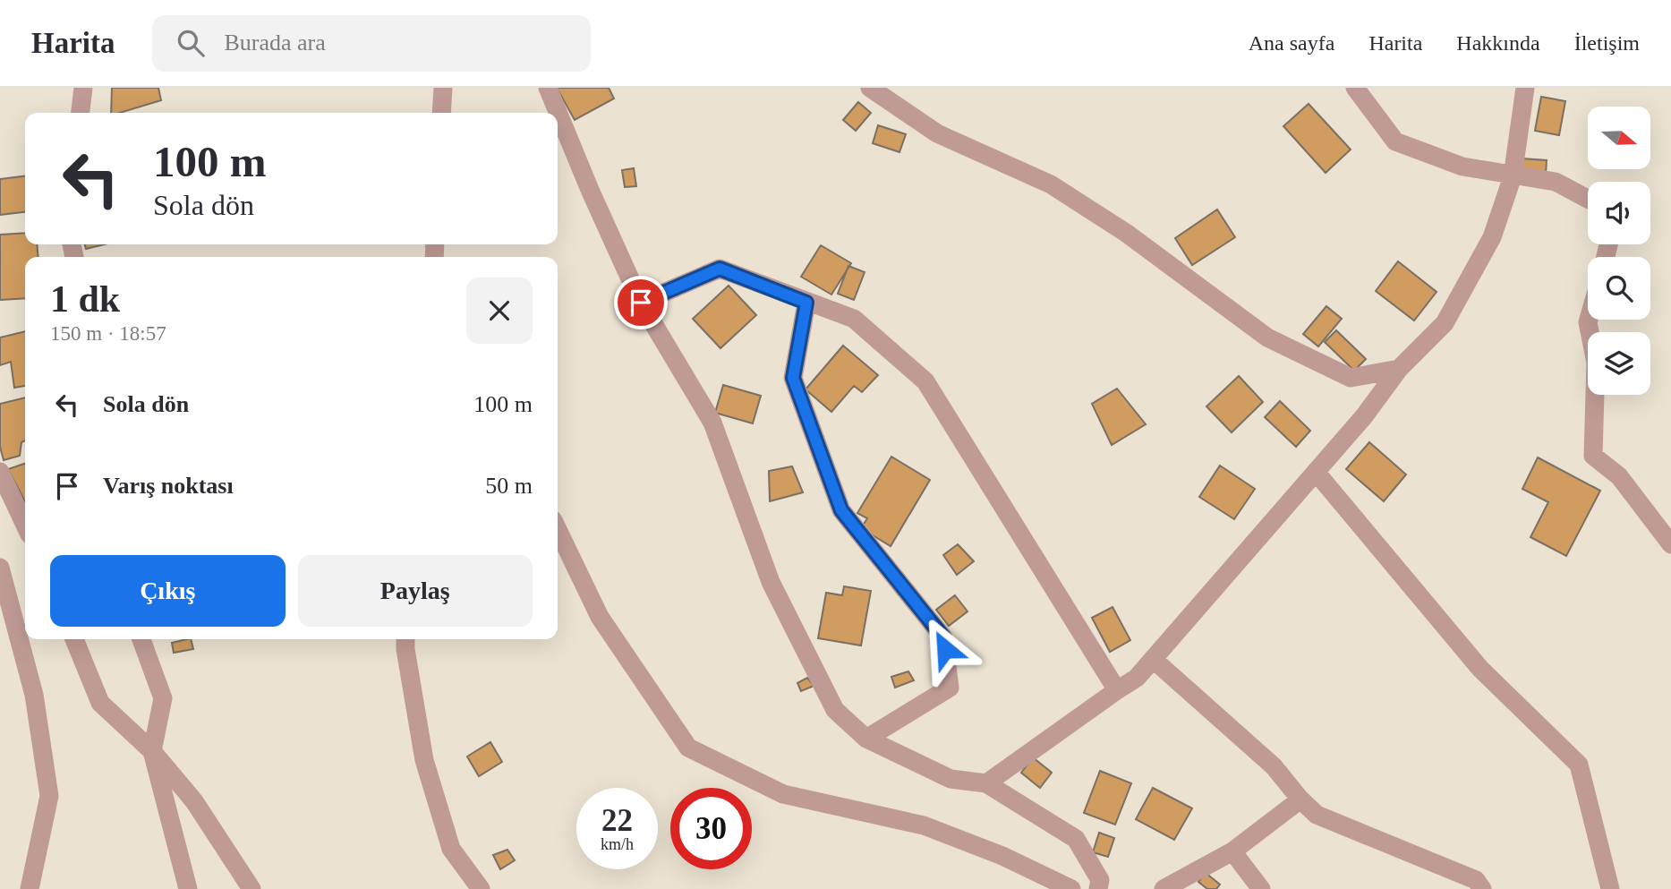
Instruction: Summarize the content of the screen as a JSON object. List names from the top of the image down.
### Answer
{
  "north": "right",
  "page": {
    "header": "Harita",
    "search": "Burada ara",
    "nav": [
      "Ana sayfa",
      "Harita",
      "Hakkında",
      "İletişim"
    ],
    "turn": ["100 m", "Sola dön"],
    "heading": ["1 dk", "150 m · 18:57"],
    "list": [
      {
        "name": "Sola dön",
        "value": "100 m"
      },
      {
        "name": "Varış noktası",
        "value": "50 m"
      }
    ],
    "buttons": ["Çıkış", "Paylaş"],
    "speed": "22 km/h",
    "limit": "30"
  }
}
